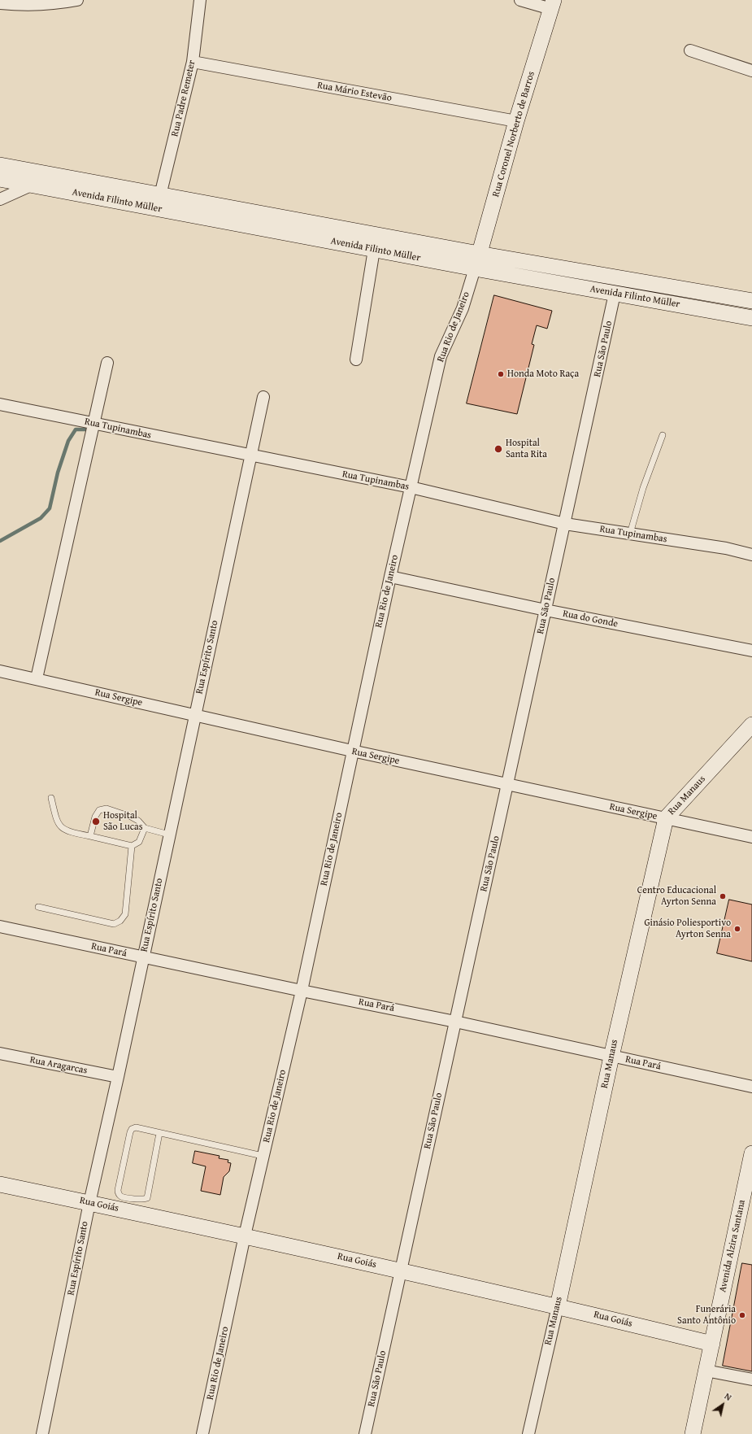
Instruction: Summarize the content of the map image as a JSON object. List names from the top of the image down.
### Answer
{
  "streets": {
    "main road": [
      "Rua Coronel Norberto de Barros",
      "Avenida Filinto Müller",
      "Rua Manaus",
      "Rua Goiás",
      "Avenida Alzira Santana"
    ],
    "street": [
      "Rua Mário Estevão",
      "Rua Padre Remeter",
      "Rua Rio de Janeiro",
      "Rua São Paulo",
      "Rua Tupinambas",
      "Rua do Gonde",
      "Rua Espírito Santo",
      "Rua Sergipe",
      "Rua Pará",
      "Rua Aragarcas"
    ]
  },
  "crossings": [
    ["Rua Mário Estevão", "Rua Padre Remeter"],
    ["Rua Mário Estevão", "Rua Coronel Norberto de Barros"],
    ["Rua Padre Remeter", "Avenida Filinto Müller"],
    ["Rua Coronel Norberto de Barros", "Avenida Filinto Müller"],
    ["Rua Coronel Norberto de Barros", "Rua Rio de Janeiro"],
    ["Avenida Filinto Müller", "Rua Rio de Janeiro"],
    ["Avenida Filinto Müller", "Rua São Paulo"],
    ["Rua Rio de Janeiro", "Rua Tupinambas"],
    ["Rua Rio de Janeiro", "Rua do Gonde"],
    ["Rua Rio de Janeiro", "Rua Sergipe"],
    ["Rua Rio de Janeiro", "Rua Pará"],
    ["Rua Rio de Janeiro", "Rua Goiás"],
    ["Rua São Paulo", "Rua Tupinambas"],
    ["Rua São Paulo", "Rua do Gonde"],
    ["Rua São Paulo", "Rua Sergipe"],
    ["Rua São Paulo", "Rua Pará"],
    ["Rua São Paulo", "Rua Goiás"],
    ["Rua Tupinambas", "Rua Espírito Santo"],
    ["Rua Espírito Santo", "Rua Sergipe"],
    ["Rua Espírito Santo", "Rua Pará"],
    ["Rua Espírito Santo", "Rua Aragarcas"],
    ["Rua Espírito Santo", "Rua Goiás"],
    ["Rua Sergipe", "Rua Manaus"],
    ["Rua Manaus", "Rua Pará"],
    ["Rua Manaus", "Rua Goiás"],
    ["Rua Goiás", "Avenida Alzira Santana"]
  ],
  "places": [
    "Honda Moto Raça",
    "Hospital Santa Rita",
    "Hospital São Lucas",
    "Centro Educacional Ayrton Senna",
    "Ginásio Poliesportivo Ayrton Senna",
    "Funerária Santo Antônio"
  ],
  "north": "top right"
}
